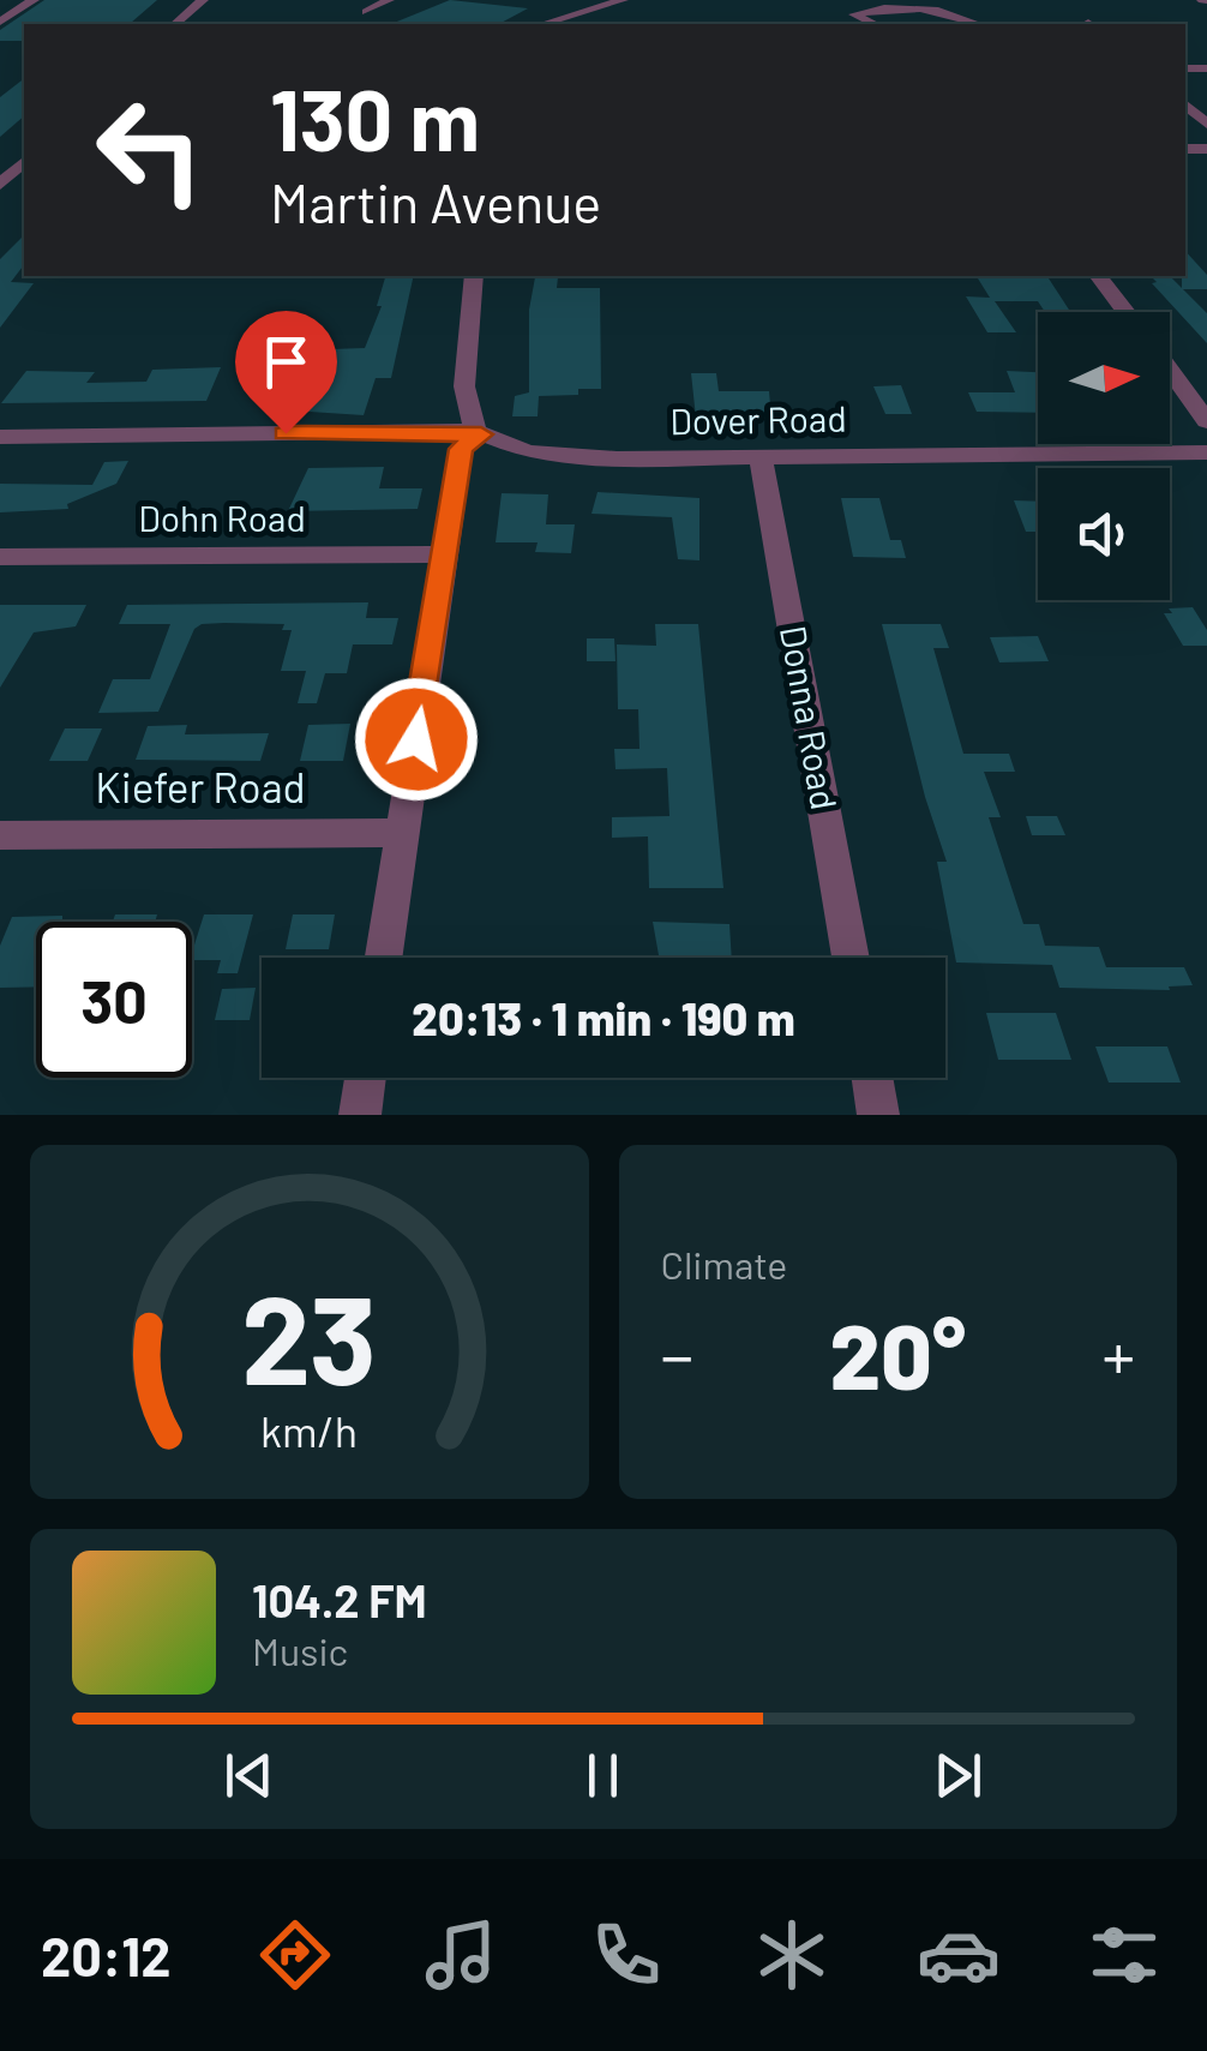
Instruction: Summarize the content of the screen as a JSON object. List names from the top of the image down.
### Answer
{
  "streets": {
    "street": [
      "Dover Road",
      "Dohn Road",
      "Donna Road",
      "Kiefer Road"
    ]
  },
  "crossings": [
    ["Dover Road", "Donna Road"]
  ],
  "north": "right",
  "page": {
    "turn": ["130 m", "Martin Avenue"],
    "limit": "30",
    "trip": "20:13 · 1 min · 190 m",
    "tile": "Climate",
    "heat": ["−", "20°", "+"],
    "song": ["104.2 FM", "Music"],
    "tabs": "20:12",
    "gauge": ["23", "km/h"]
  }
}
